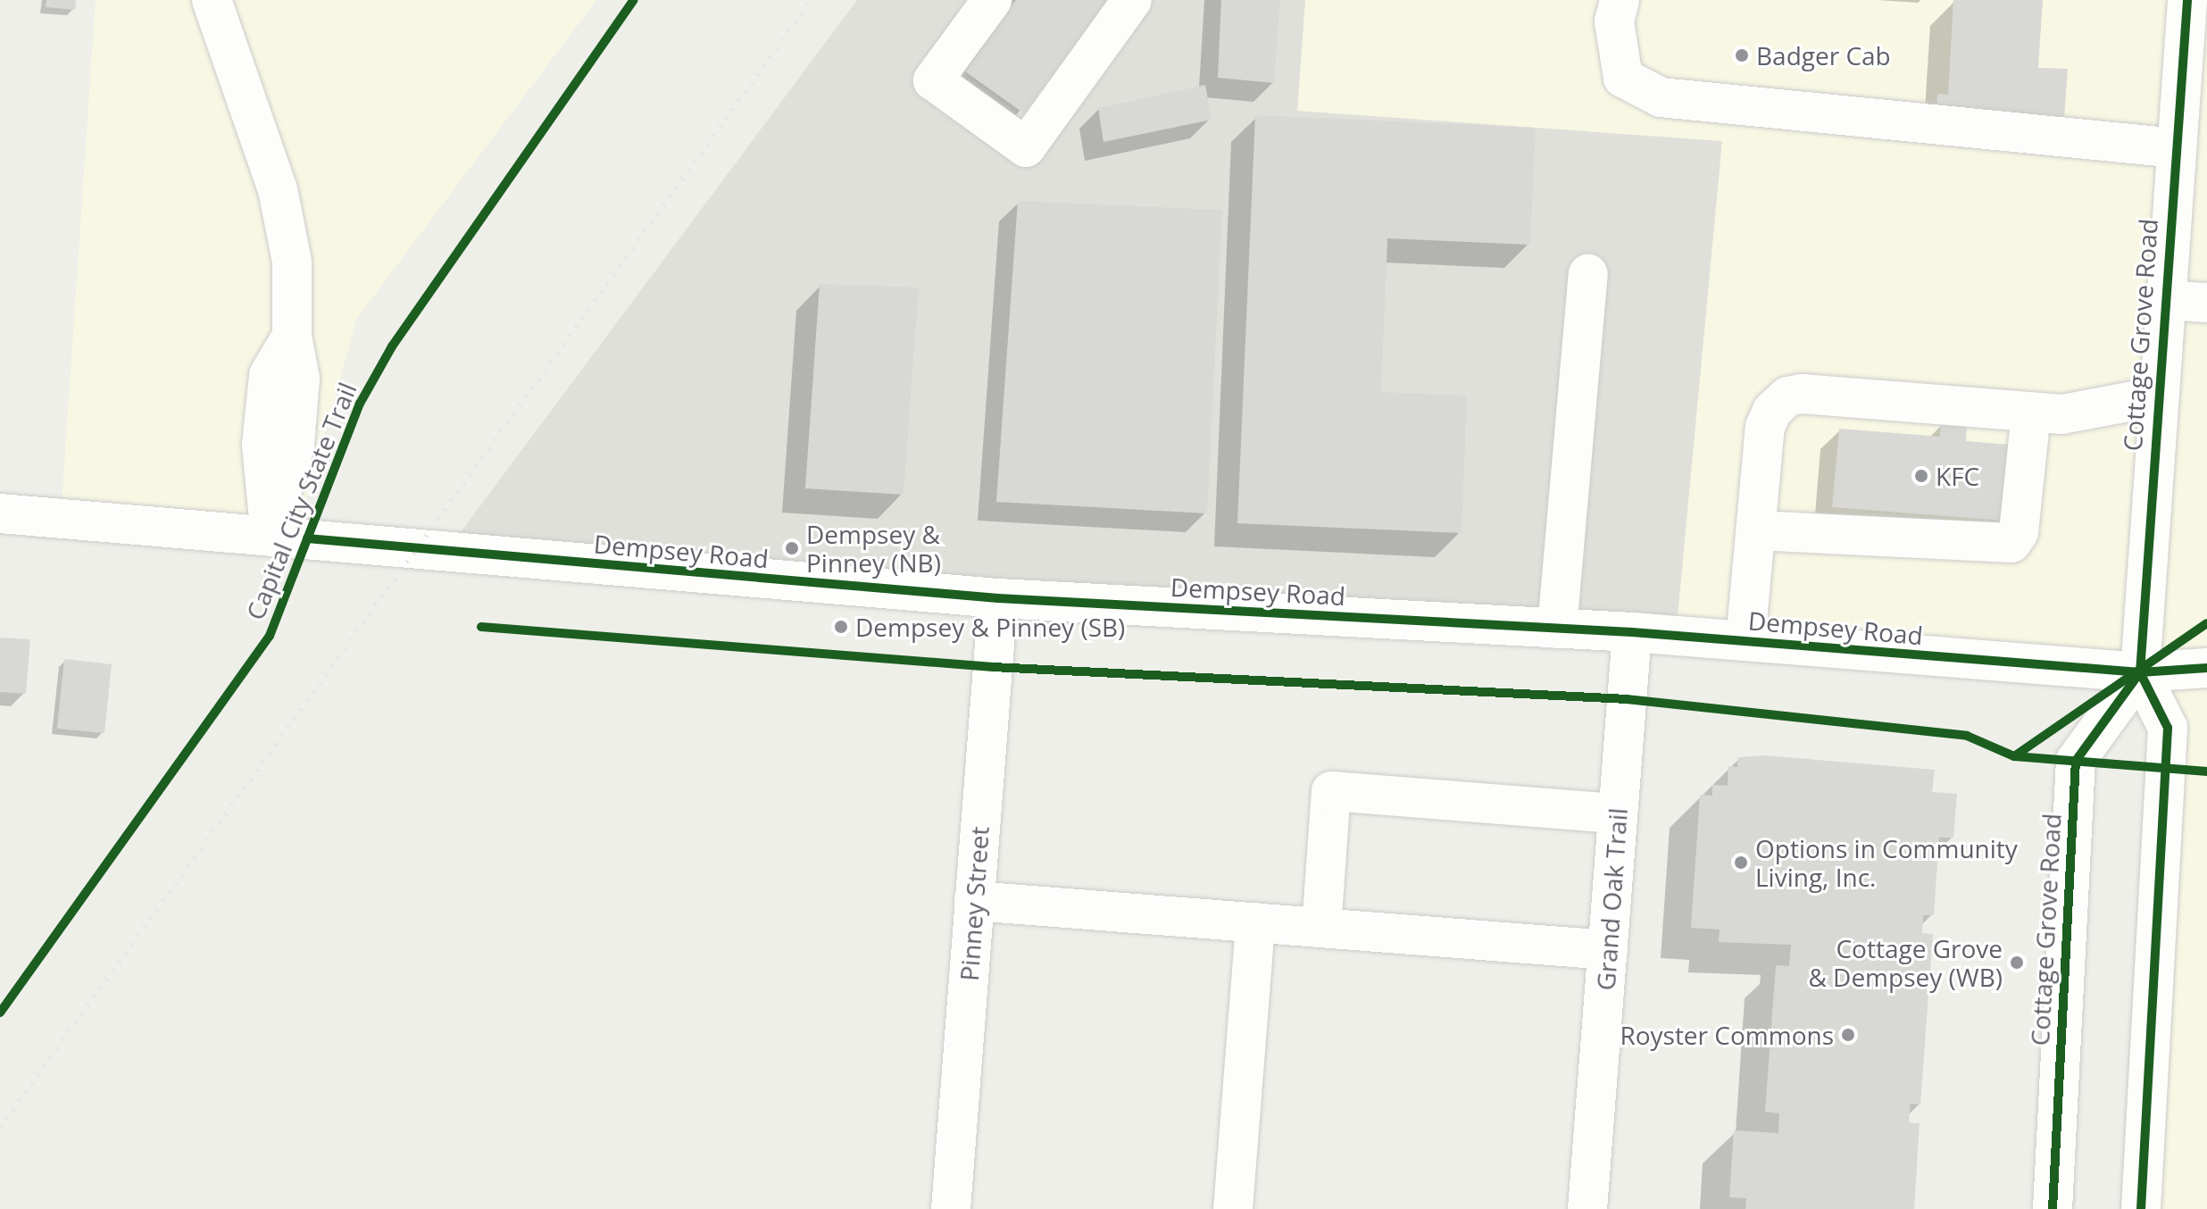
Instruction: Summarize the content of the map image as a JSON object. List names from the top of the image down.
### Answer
{
  "streets": {
    "street": [
      "Cottage Grove Road",
      "Dempsey Road",
      "Grand Oak Trail",
      "Pinney Street"
    ],
    "cycle path": ["Capital City State Trail"]
  },
  "crossings": [
    ["Cottage Grove Road", "Dempsey Road"],
    ["Dempsey Road", "Grand Oak Trail"],
    ["Dempsey Road", "Pinney Street"]
  ],
  "places": [
    "Badger Cab",
    "KFC",
    "Dempsey & Pinney (NB)",
    "Dempsey & Pinney (SB)",
    "Options in Community Living, Inc.",
    "Cottage Grove & Dempsey (WB)",
    "Royster Commons"
  ]
}
